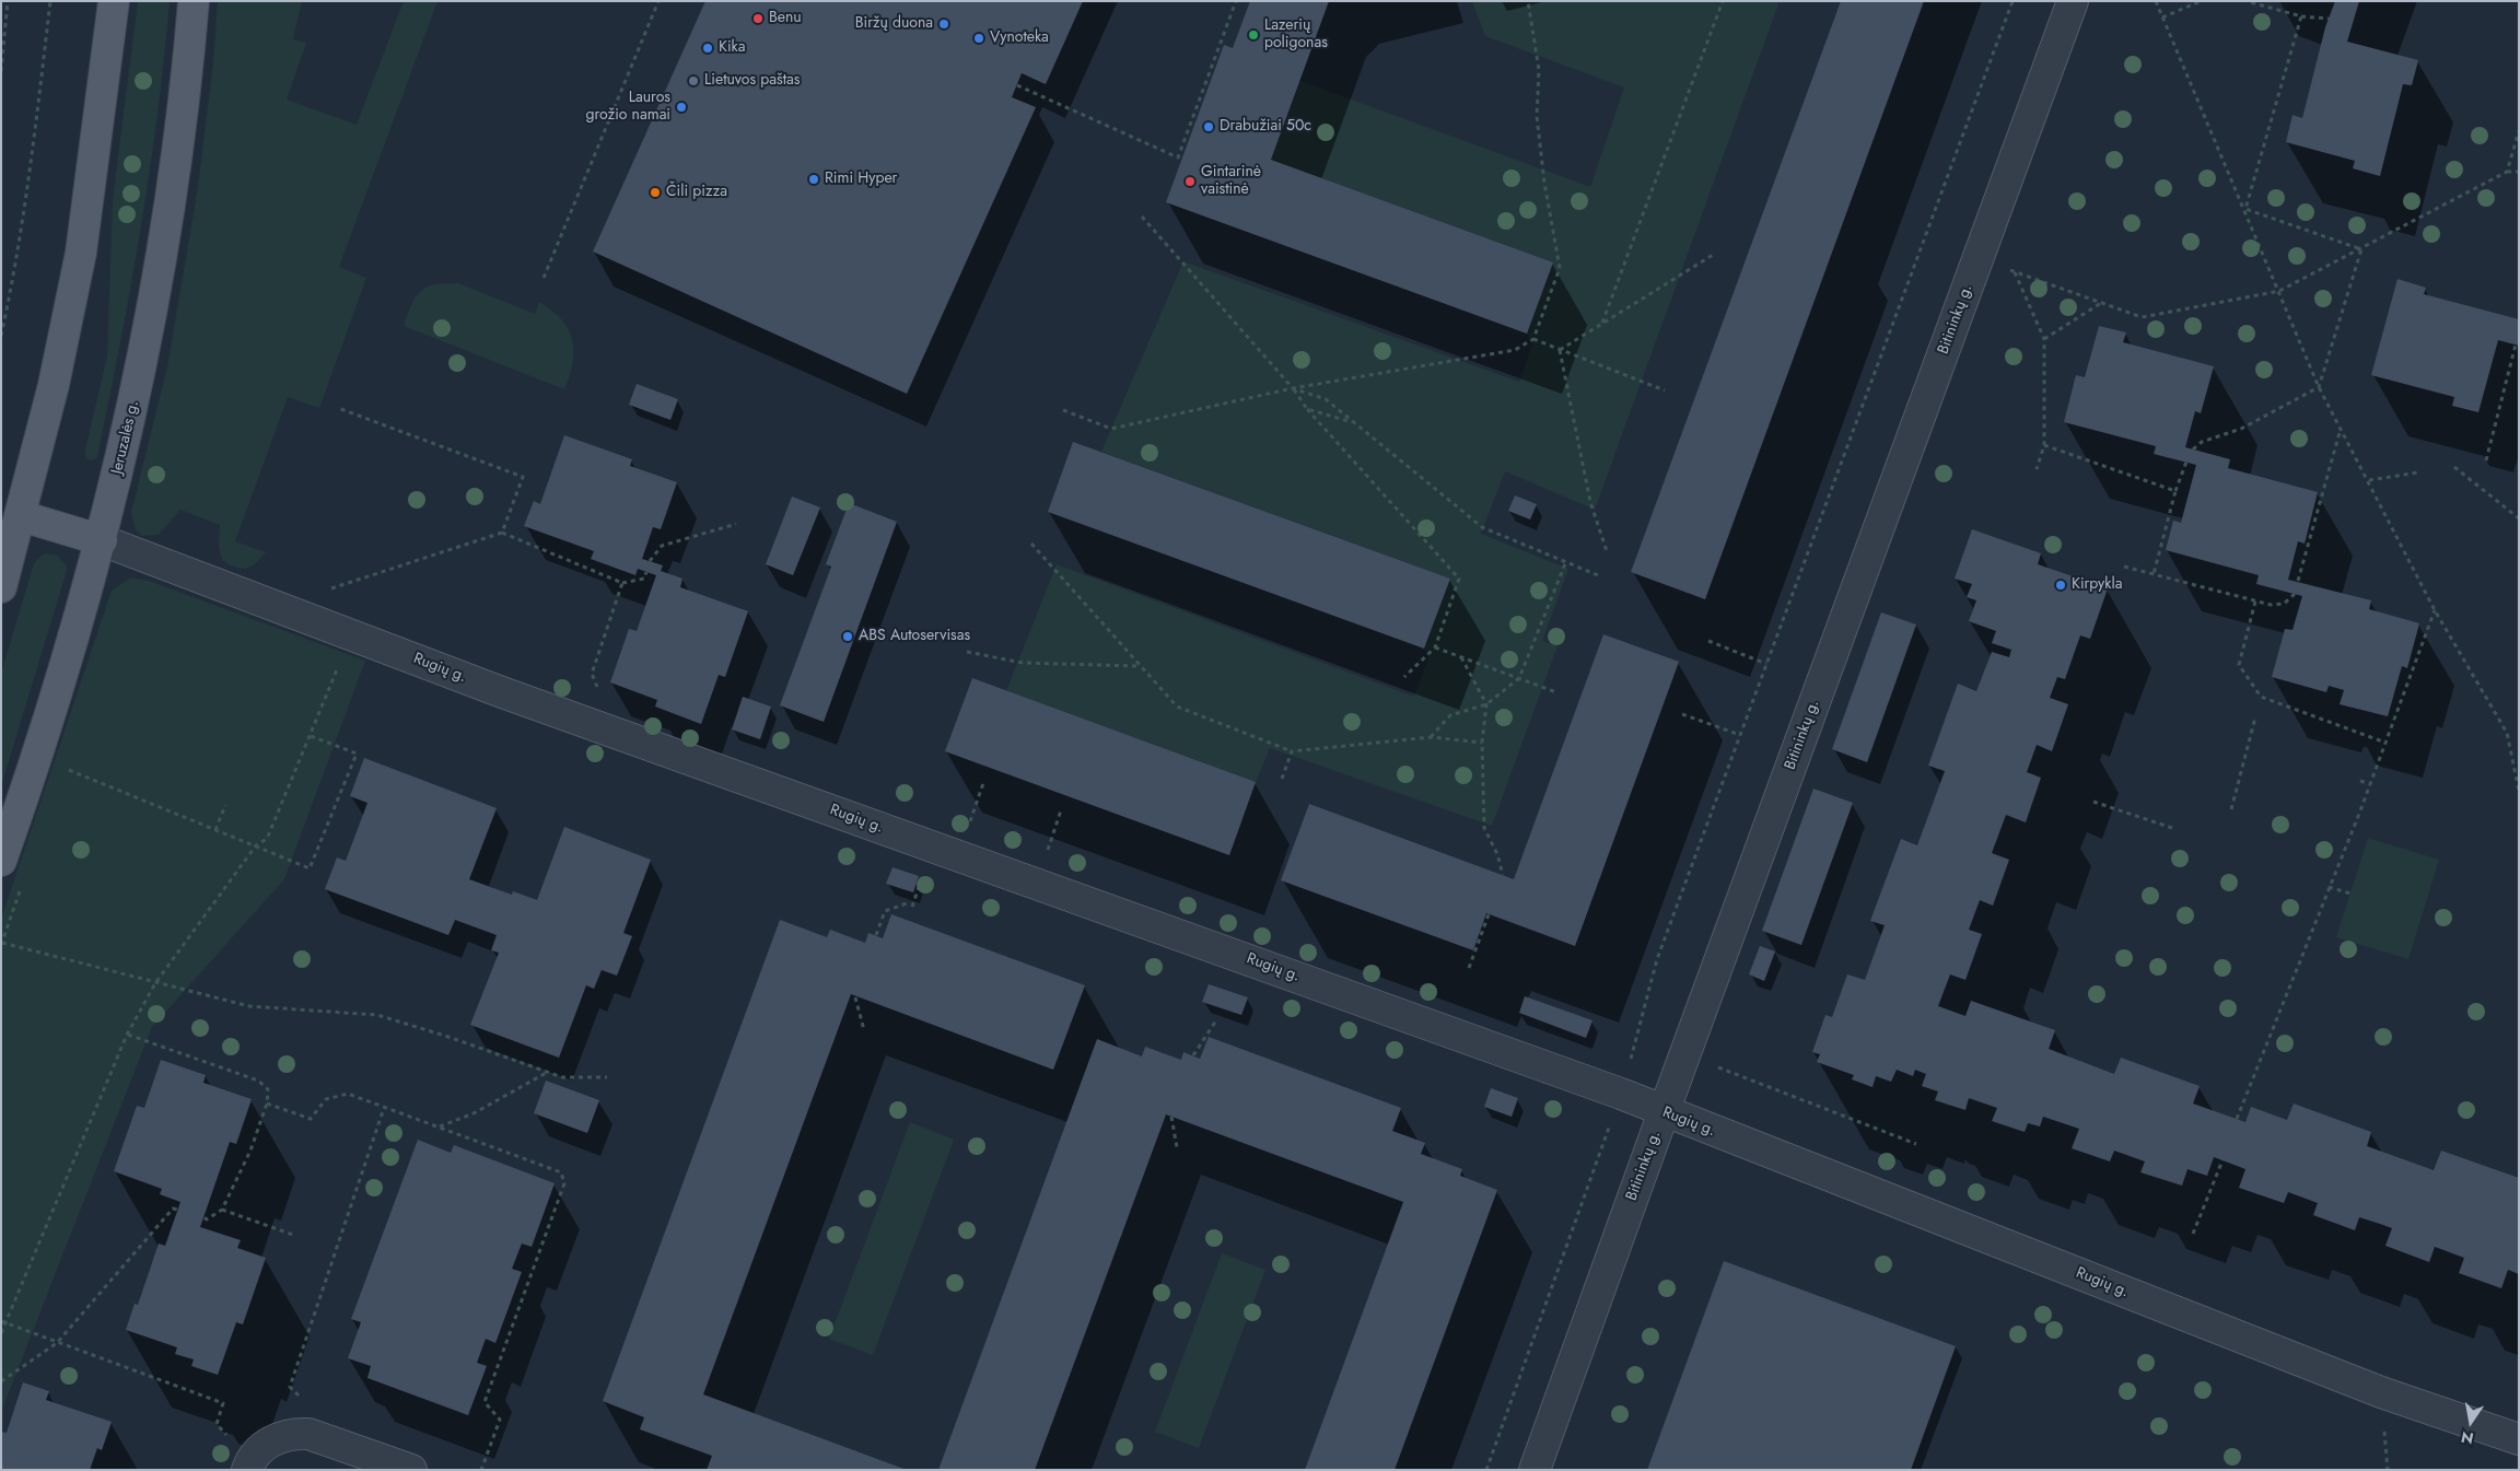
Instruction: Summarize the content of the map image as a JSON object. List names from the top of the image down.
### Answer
{
  "streets": {
    "main road": ["Jeruzalės g.", "Rugių g."],
    "street": ["Bitininkų g."]
  },
  "crossings": [
    ["Bitininkų g.", "Rugių g."],
    ["Jeruzalės g.", "Rugių g."]
  ],
  "places": [
    "Benu",
    "Biržų duona",
    "Lazerių poligonas",
    "Vynoteka",
    "Kika",
    "Lietuvos paštas",
    "Lauros grožio namai",
    "Drabužiai 50c",
    "Rimi Hyper",
    "Gintarinė vaistinė",
    "Čili pizza",
    "Kirpykla",
    "ABS Autoservisas"
  ],
  "north": "bottom"
}
